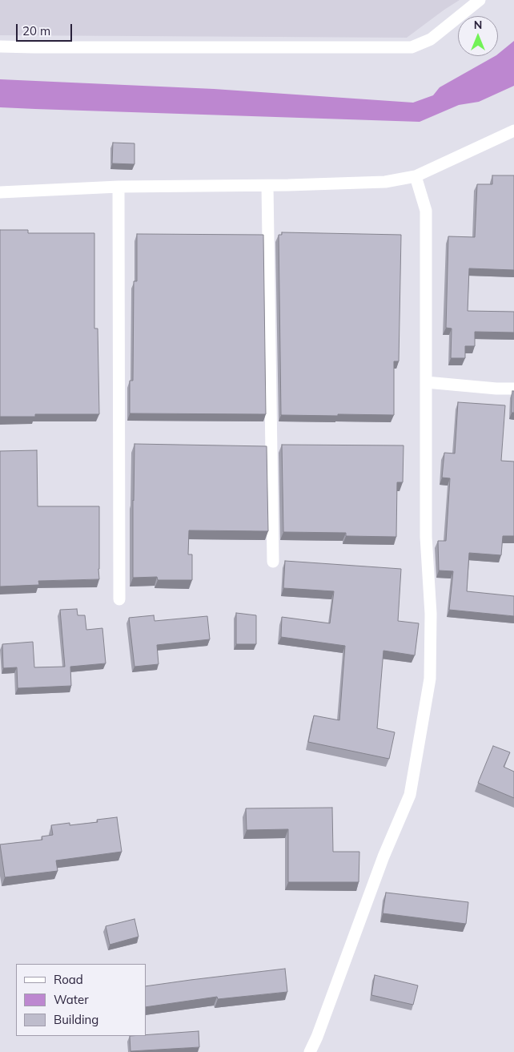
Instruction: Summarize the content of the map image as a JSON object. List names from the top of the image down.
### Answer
{
  "legend": ["Road", "Water", "Building"],
  "scale_bar": "20 m",
  "north": "top"
}
